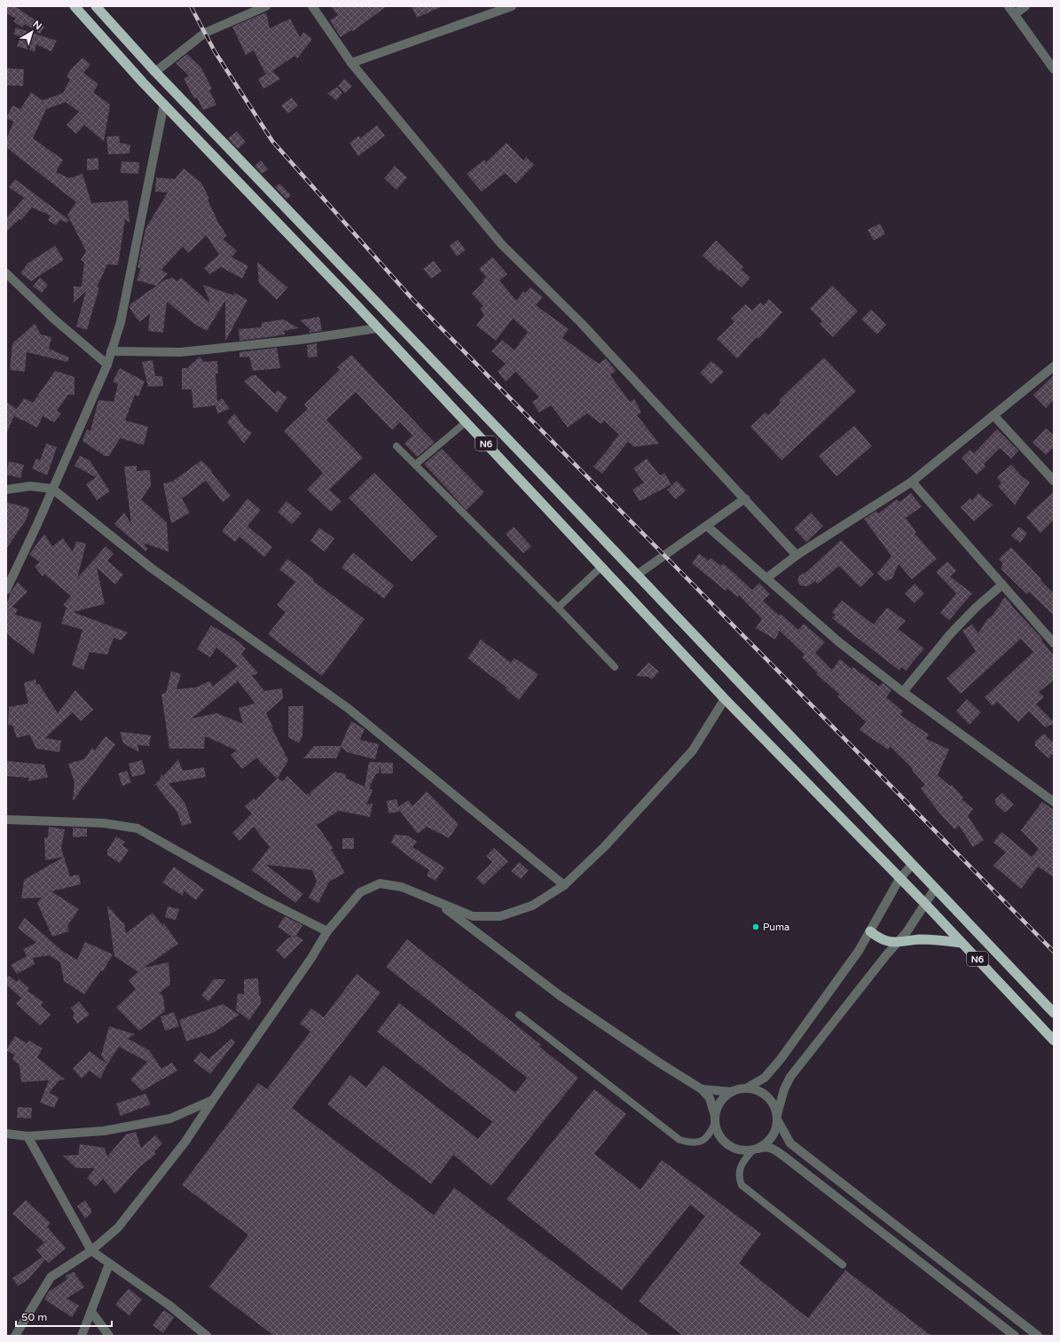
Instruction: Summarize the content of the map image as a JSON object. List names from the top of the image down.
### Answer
{
  "streets": {
    "highway": ["N6"]
  },
  "places": ["Puma"],
  "scale_bar": "50 m",
  "north": "top right"
}
